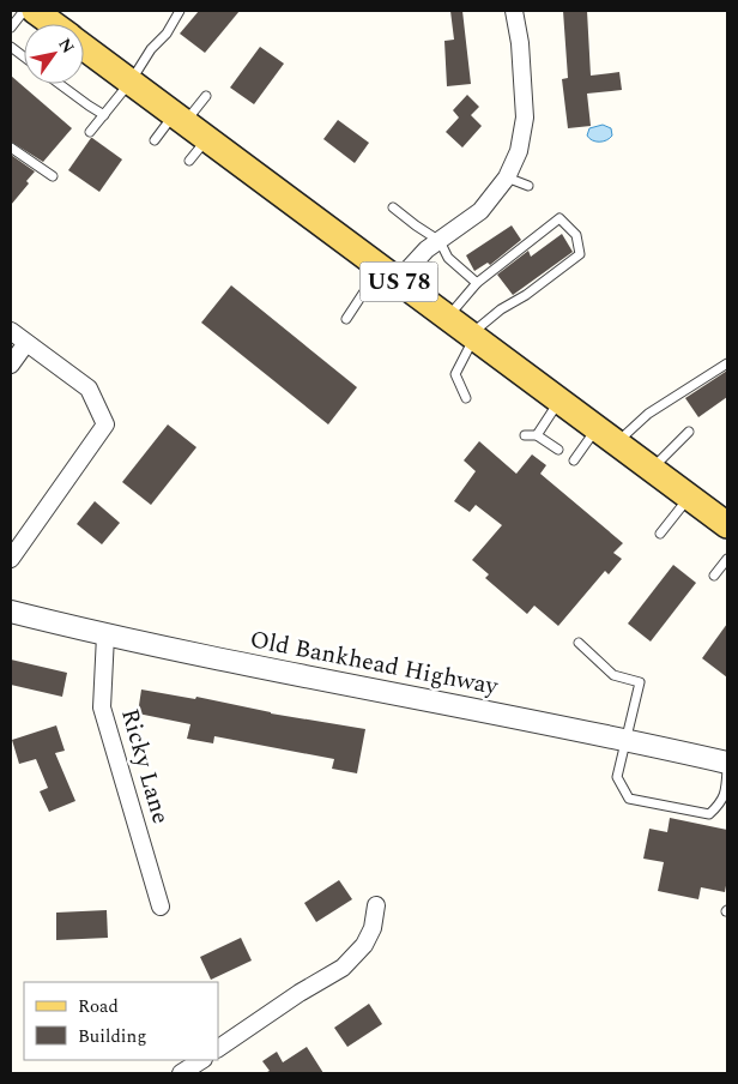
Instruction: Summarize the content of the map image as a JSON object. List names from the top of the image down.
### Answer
{
  "streets": {
    "main road": ["US 78"],
    "street": ["Old Bankhead Highway", "Ricky Lane"]
  },
  "crossings": [
    ["Old Bankhead Highway", "Ricky Lane"]
  ],
  "legend": ["Road", "Building"],
  "north": "top right"
}
